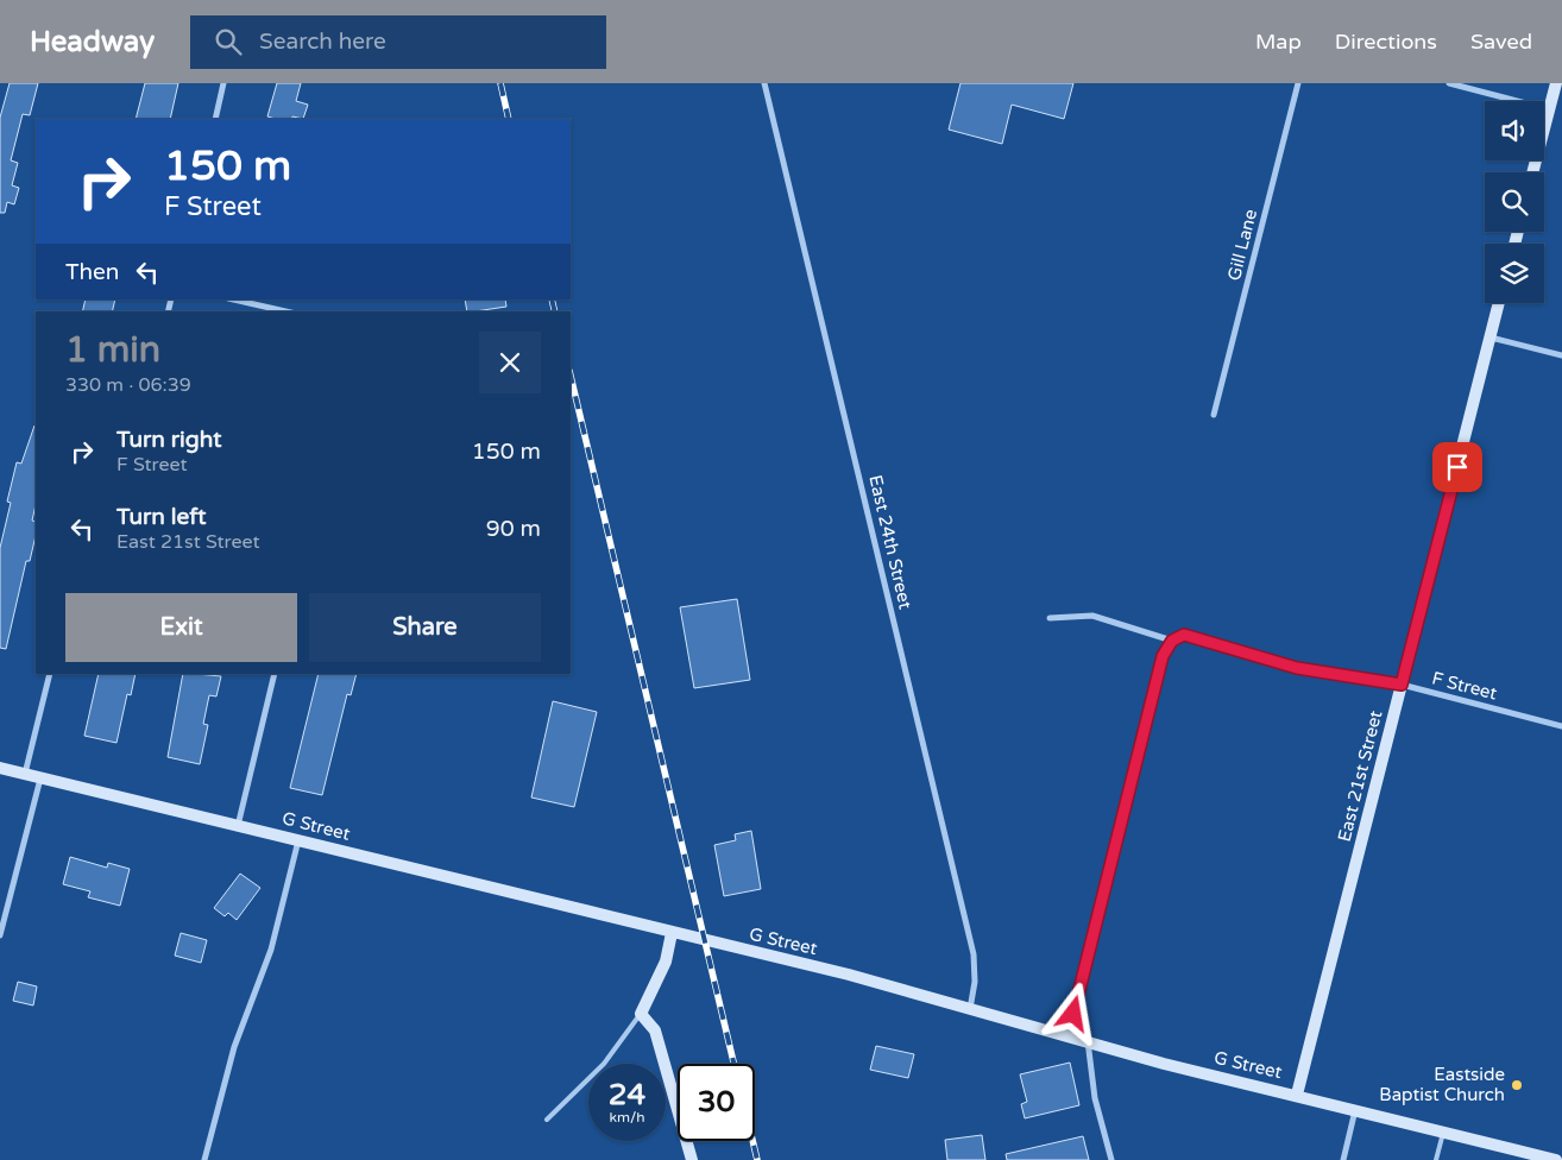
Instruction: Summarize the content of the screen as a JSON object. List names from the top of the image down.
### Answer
{
  "streets": {
    "main road": ["East 21st Street", "G Street"],
    "street": ["Gill Lane", "East 24th Street", "F Street"]
  },
  "crossings": [
    ["East 24th Street", "G Street"],
    ["F Street", "East 21st Street"],
    ["East 21st Street", "G Street"]
  ],
  "places": ["Eastside Baptist Church"],
  "page": {
    "header": "Headway",
    "search": "Search here",
    "nav": ["Map", "Directions", "Saved"],
    "turn": ["150 m", "F Street"],
    "then": "Then",
    "heading": ["1 min", "330 m · 06:39"],
    "list": [
      {
        "name": "Turn right",
        "note": "F Street",
        "value": "150 m"
      },
      {
        "name": "Turn left",
        "note": "East 21st Street",
        "value": "90 m"
      }
    ],
    "buttons": ["Exit", "Share"],
    "speed": "24 km/h",
    "limit": "30"
  }
}
